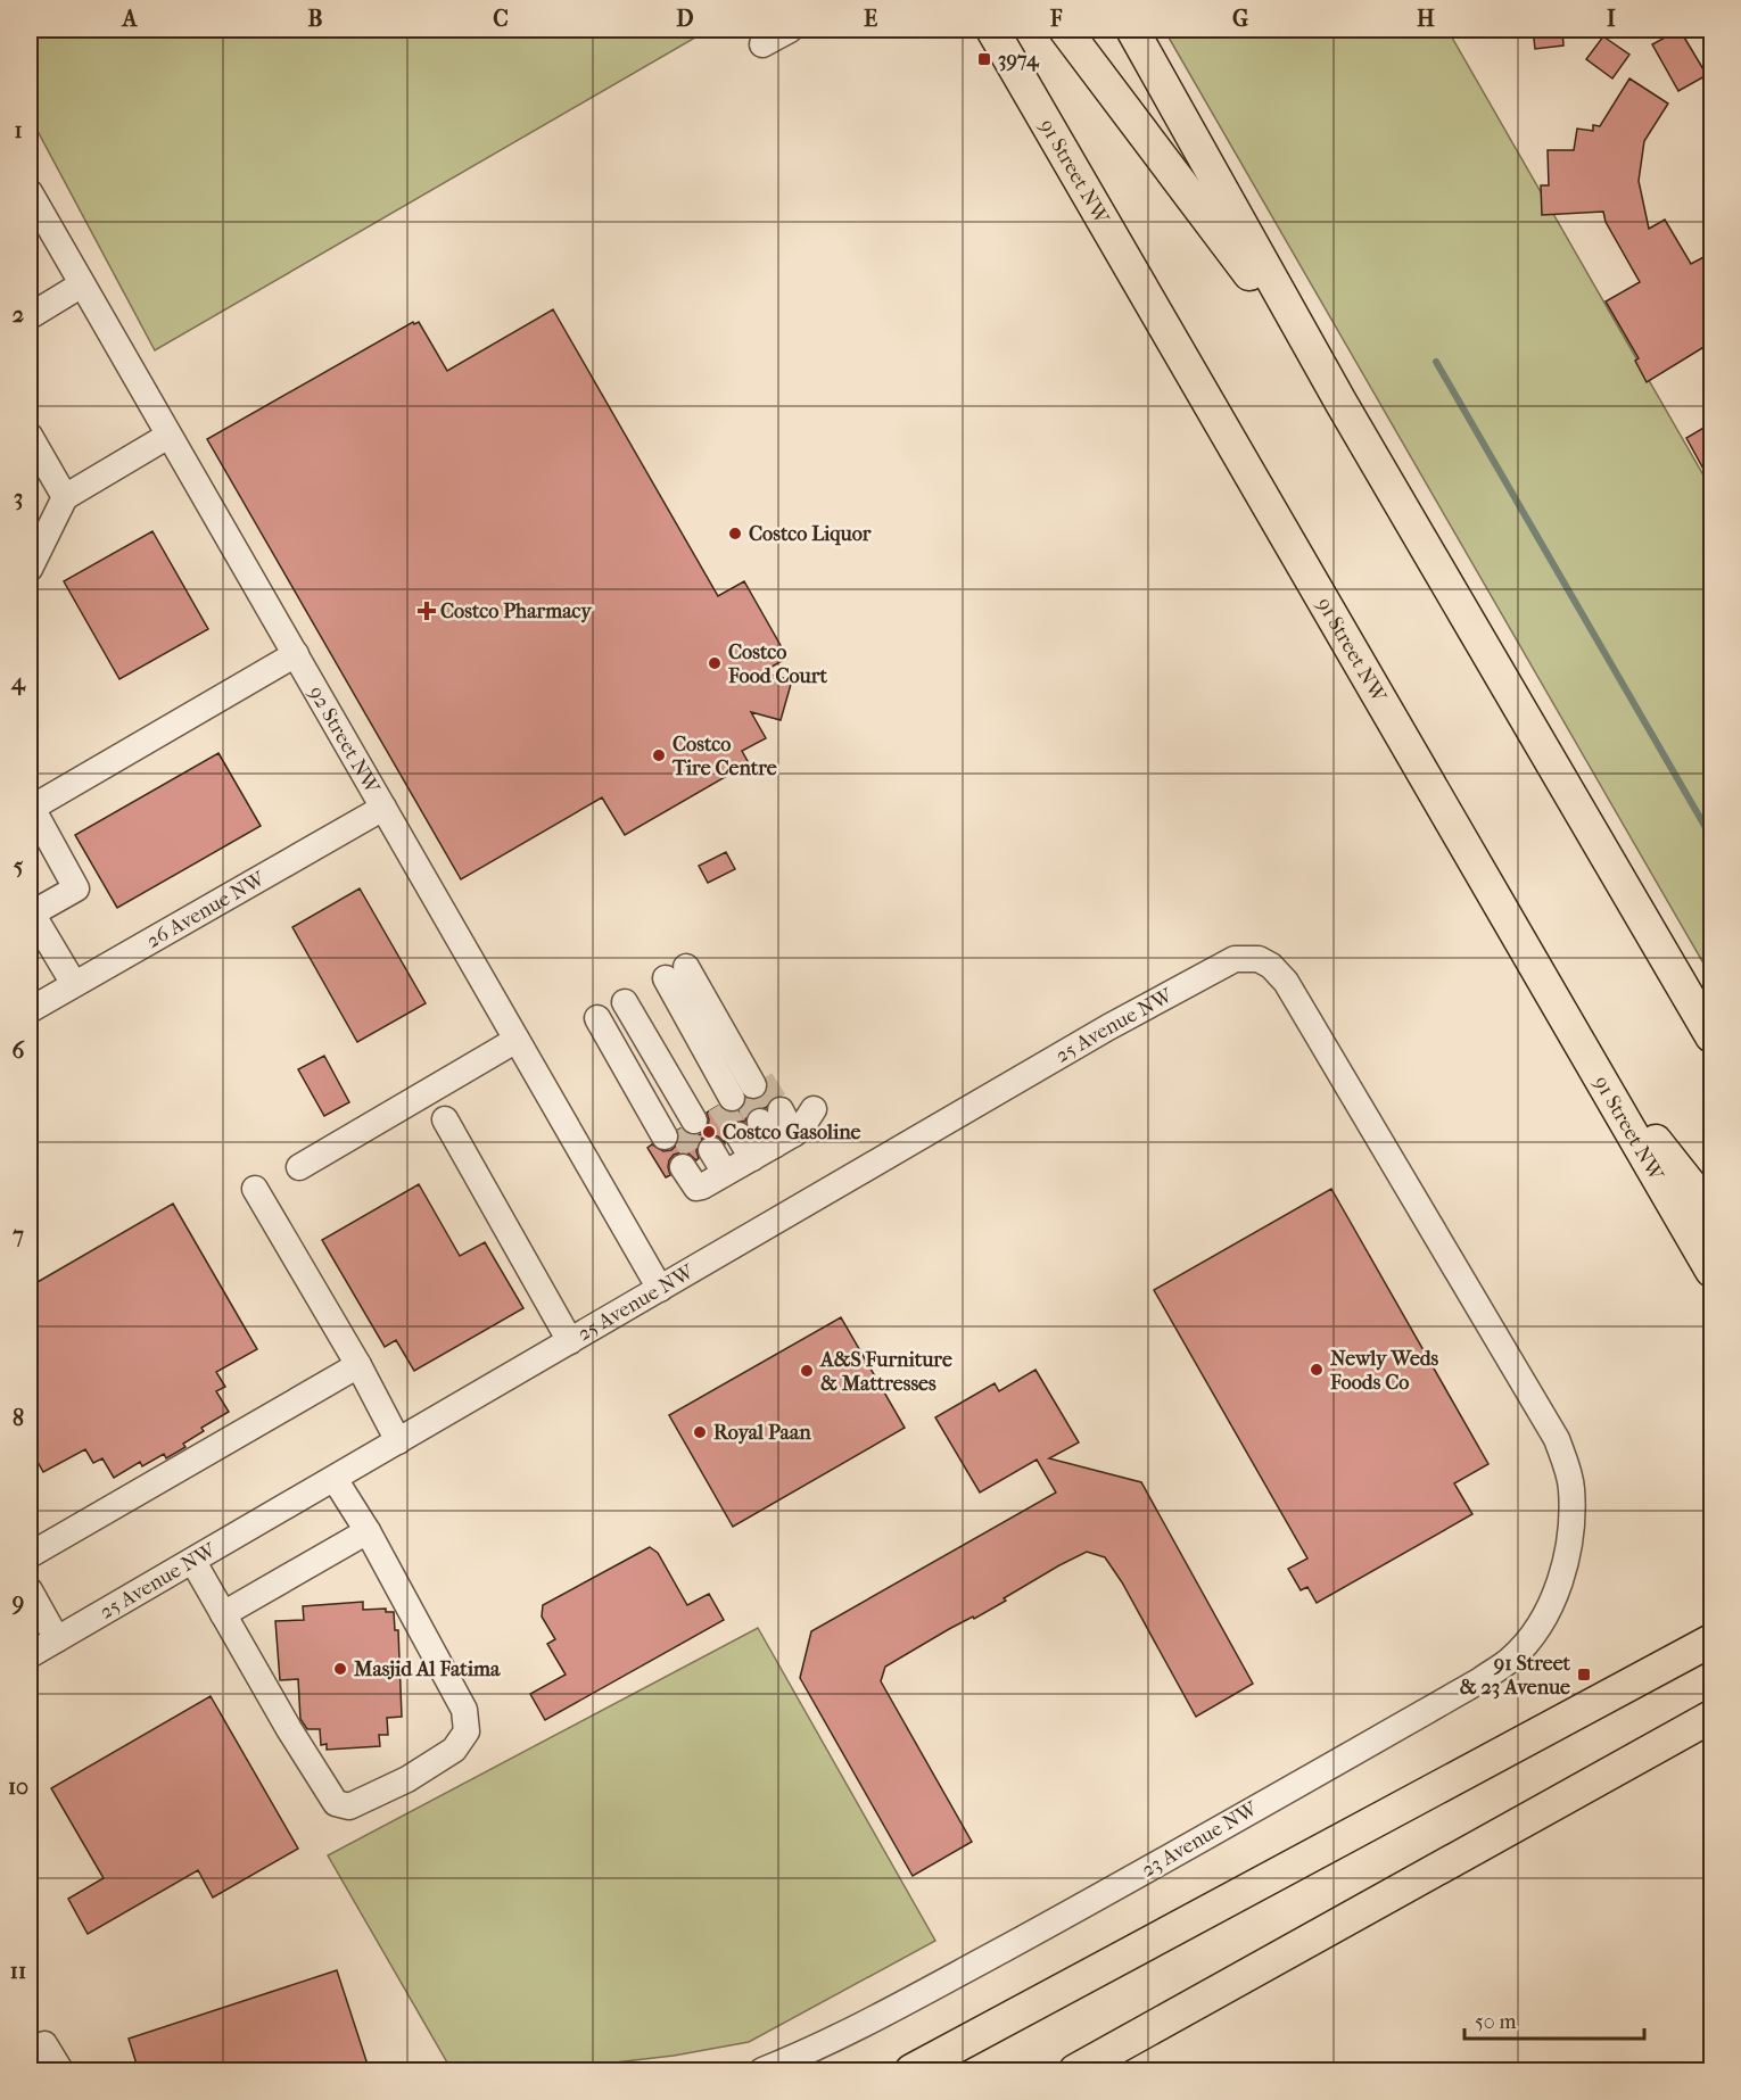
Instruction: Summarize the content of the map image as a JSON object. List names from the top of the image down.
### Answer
{
  "streets": {
    "main road": ["91 Street NW"],
    "street": [
      "92 Street NW",
      "26 Avenue NW",
      "25 Avenue NW",
      "23 Avenue NW"
    ]
  },
  "crossings": [
    ["92 Street NW", "26 Avenue NW"],
    ["92 Street NW", "25 Avenue NW"],
    ["25 Avenue NW", "23 Avenue NW"]
  ],
  "places": {
    "transit": ["3974", "91 Street & 23 Avenue"],
    "other": [
      "Costco Liquor",
      "Costco Food Court",
      "Costco Tire Centre",
      "Costco Gasoline",
      "Newly Weds Foods Co",
      "A&S Furniture & Mattresses",
      "Royal Paan",
      "Masjid Al Fatima"
    ],
    "health": ["Costco Pharmacy"]
  },
  "scale_bar": "50 m",
  "grid": {
    "columns": [
      "A",
      "B",
      "C",
      "D",
      "E",
      "F",
      "G",
      "H",
      "I"
    ],
    "rows": [
      "1",
      "2",
      "3",
      "4",
      "5",
      "6",
      "7",
      "8",
      "9",
      "10",
      "11"
    ]
  }
}
